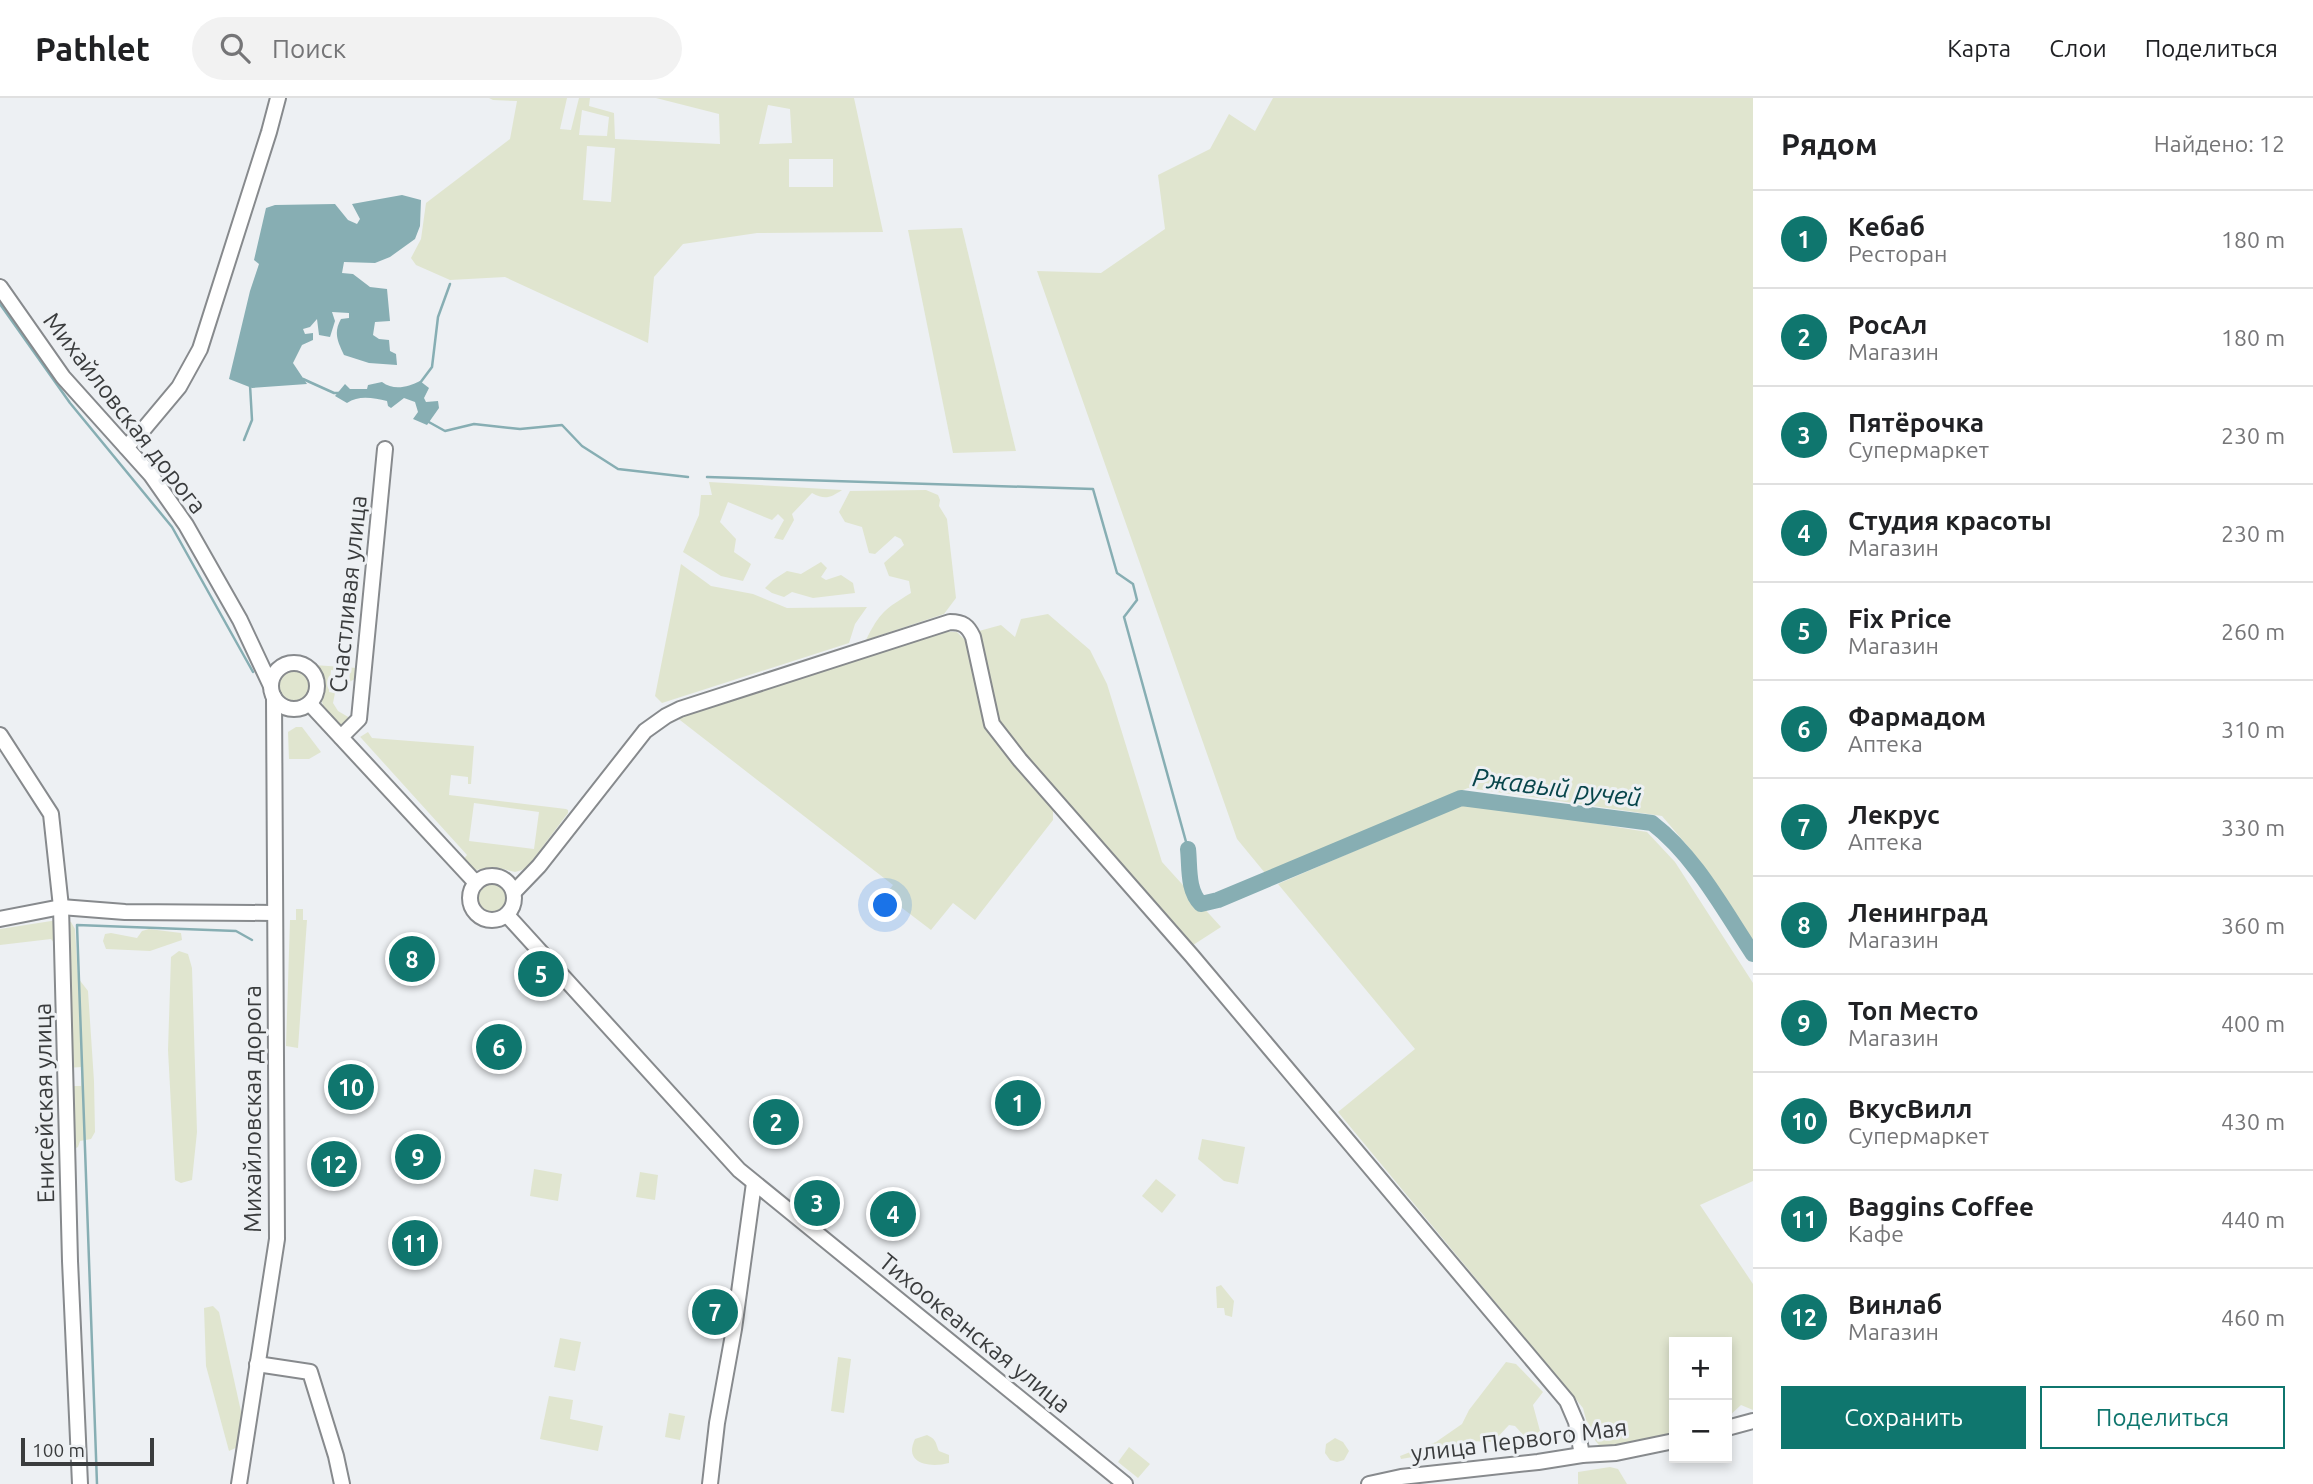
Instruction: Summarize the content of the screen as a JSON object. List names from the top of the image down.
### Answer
{
  "streets": {
    "street": [
      "Михайловская дорога",
      "Счастливая улица",
      "Енисейская улица",
      "Тихоокеанская улица",
      "улица Первого Мая"
    ]
  },
  "water": ["Ржавый ручей"],
  "scale_bar": "100 m",
  "page": {
    "header": "Pathlet",
    "search": "Поиск",
    "nav": ["Карта", "Слои", "Поделиться"],
    "heading": ["Рядом", "Найдено: 12"],
    "list": [
      {
        "mark": "1",
        "name": "Кебаб",
        "note": "Ресторан",
        "value": "180 m"
      },
      {
        "mark": "2",
        "name": "РосАл",
        "note": "Магазин",
        "value": "180 m"
      },
      {
        "mark": "3",
        "name": "Пятёрочка",
        "note": "Супермаркет",
        "value": "230 m"
      },
      {
        "mark": "4",
        "name": "Студия красоты",
        "note": "Магазин",
        "value": "230 m"
      },
      {
        "mark": "5",
        "name": "Fix Price",
        "note": "Магазин",
        "value": "260 m"
      },
      {
        "mark": "6",
        "name": "Фармадом",
        "note": "Аптека",
        "value": "310 m"
      },
      {
        "mark": "7",
        "name": "Лекрус",
        "note": "Аптека",
        "value": "330 m"
      },
      {
        "mark": "8",
        "name": "Ленинград",
        "note": "Магазин",
        "value": "360 m"
      },
      {
        "mark": "9",
        "name": "Топ Место",
        "note": "Магазин",
        "value": "400 m"
      },
      {
        "mark": "10",
        "name": "ВкусВилл",
        "note": "Супермаркет",
        "value": "430 m"
      },
      {
        "mark": "11",
        "name": "Baggins Coffee",
        "note": "Кафе",
        "value": "440 m"
      },
      {
        "mark": "12",
        "name": "Винлаб",
        "note": "Магазин",
        "value": "460 m"
      }
    ],
    "pins": [
      "8",
      "5",
      "6",
      "10",
      "1",
      "2",
      "9",
      "12",
      "3",
      "4",
      "11",
      "7"
    ],
    "map_buttons": ["+", "−"],
    "buttons": ["Сохранить", "Поделиться"],
    "scale": "100 m"
  }
}
